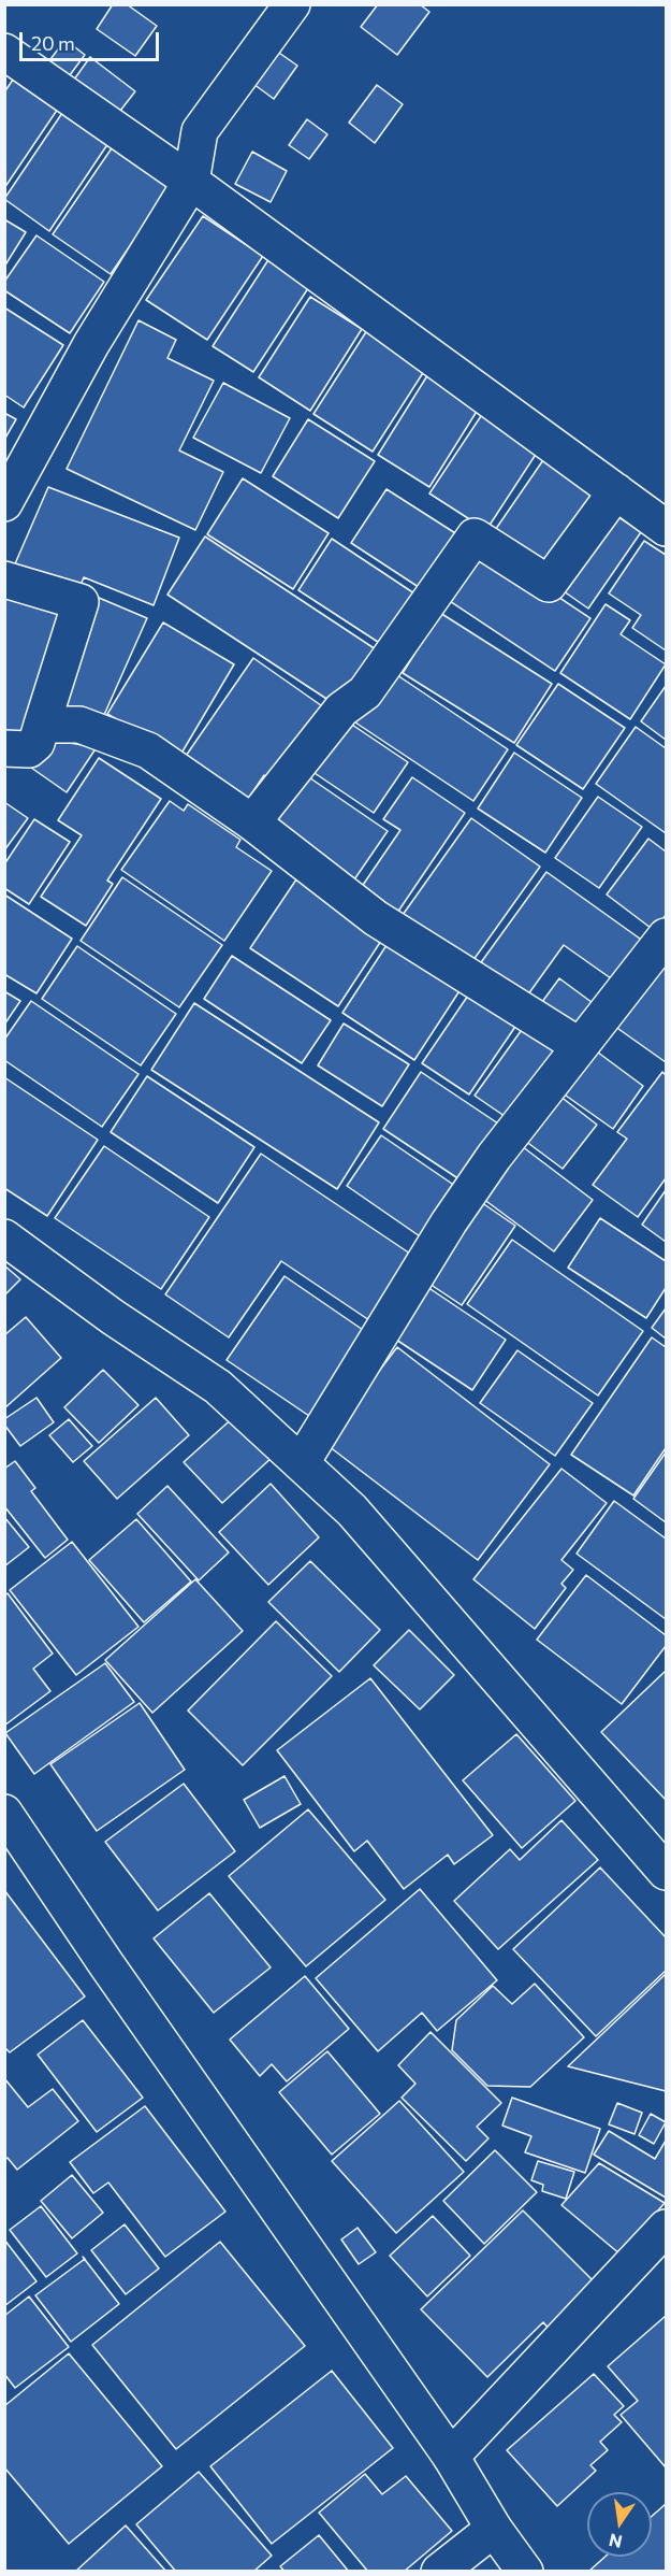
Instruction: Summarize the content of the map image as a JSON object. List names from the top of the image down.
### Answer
{
  "scale_bar": "20 m",
  "north": "bottom"
}
